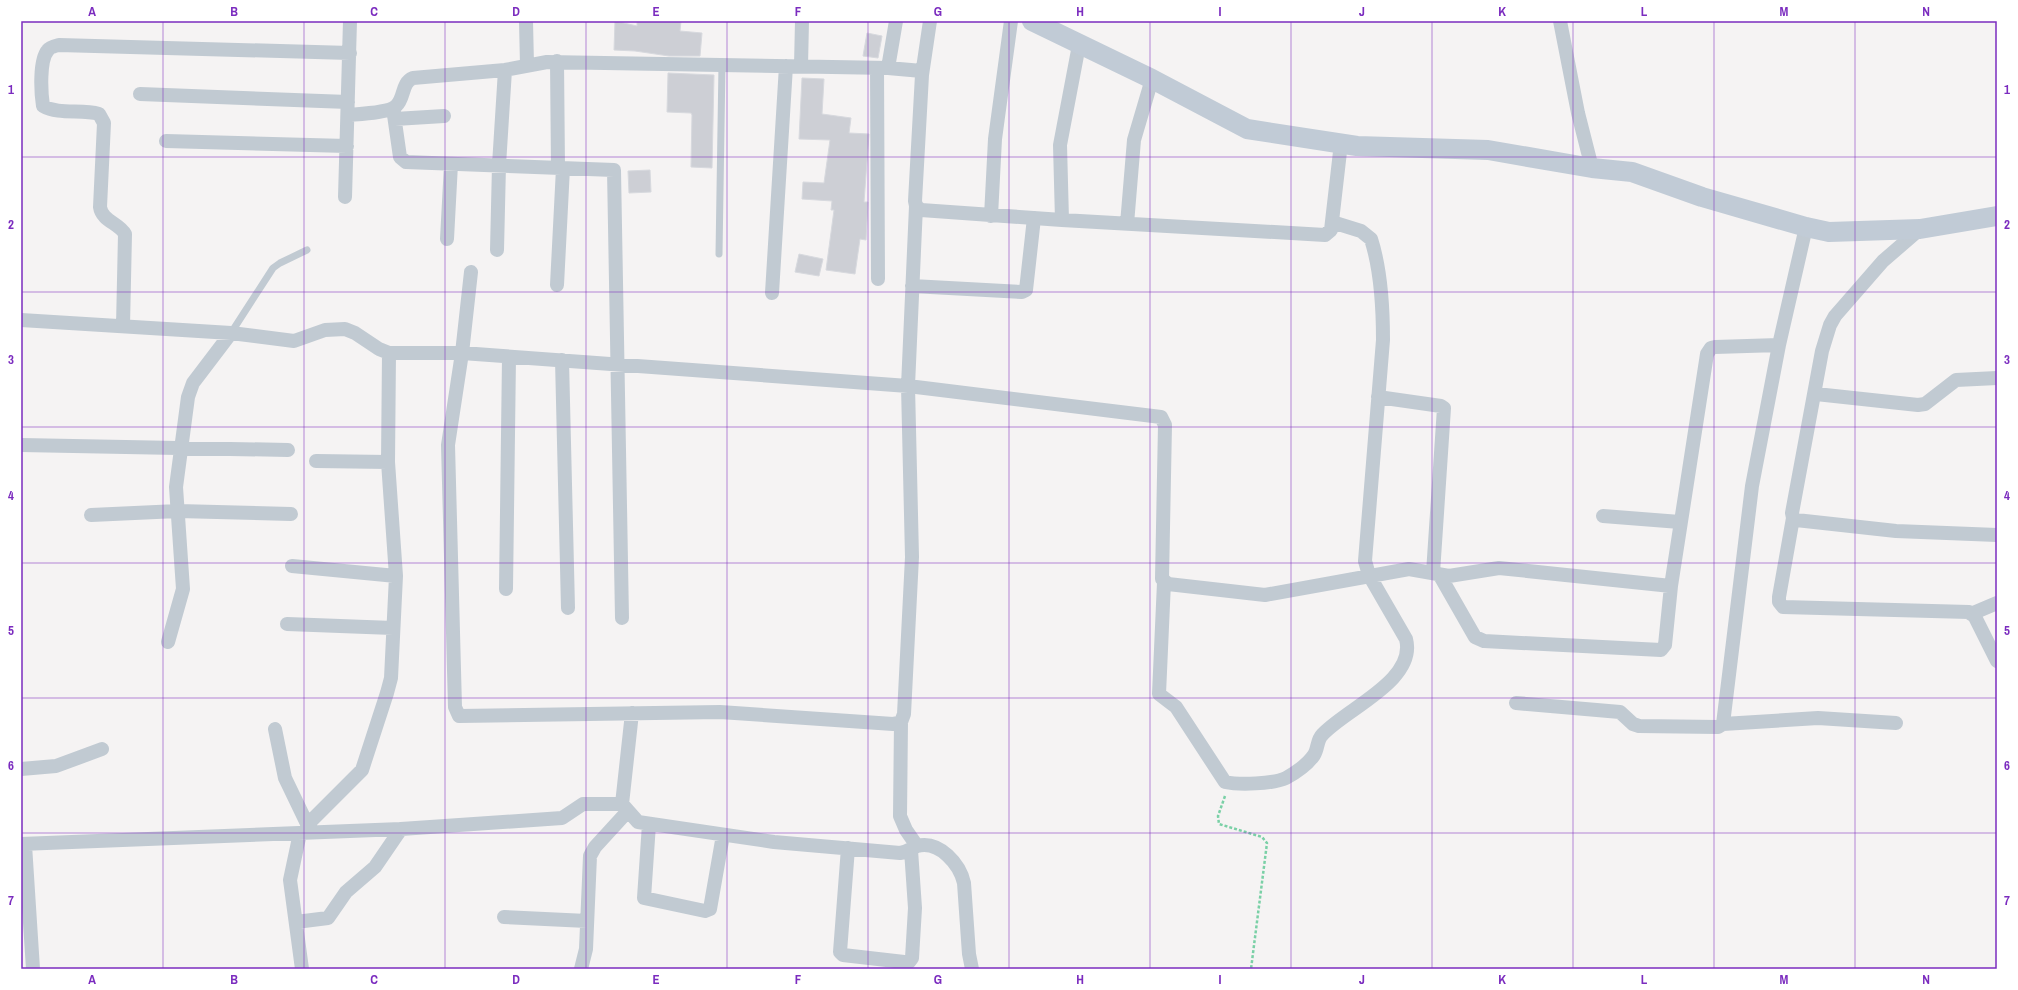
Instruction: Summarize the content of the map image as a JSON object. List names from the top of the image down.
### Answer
{
  "grid": {
    "columns": [
      "A",
      "B",
      "C",
      "D",
      "E",
      "F",
      "G",
      "H",
      "I",
      "J",
      "K",
      "L",
      "M",
      "N"
    ],
    "rows": [
      "1",
      "2",
      "3",
      "4",
      "5",
      "6",
      "7"
    ]
  }
}
